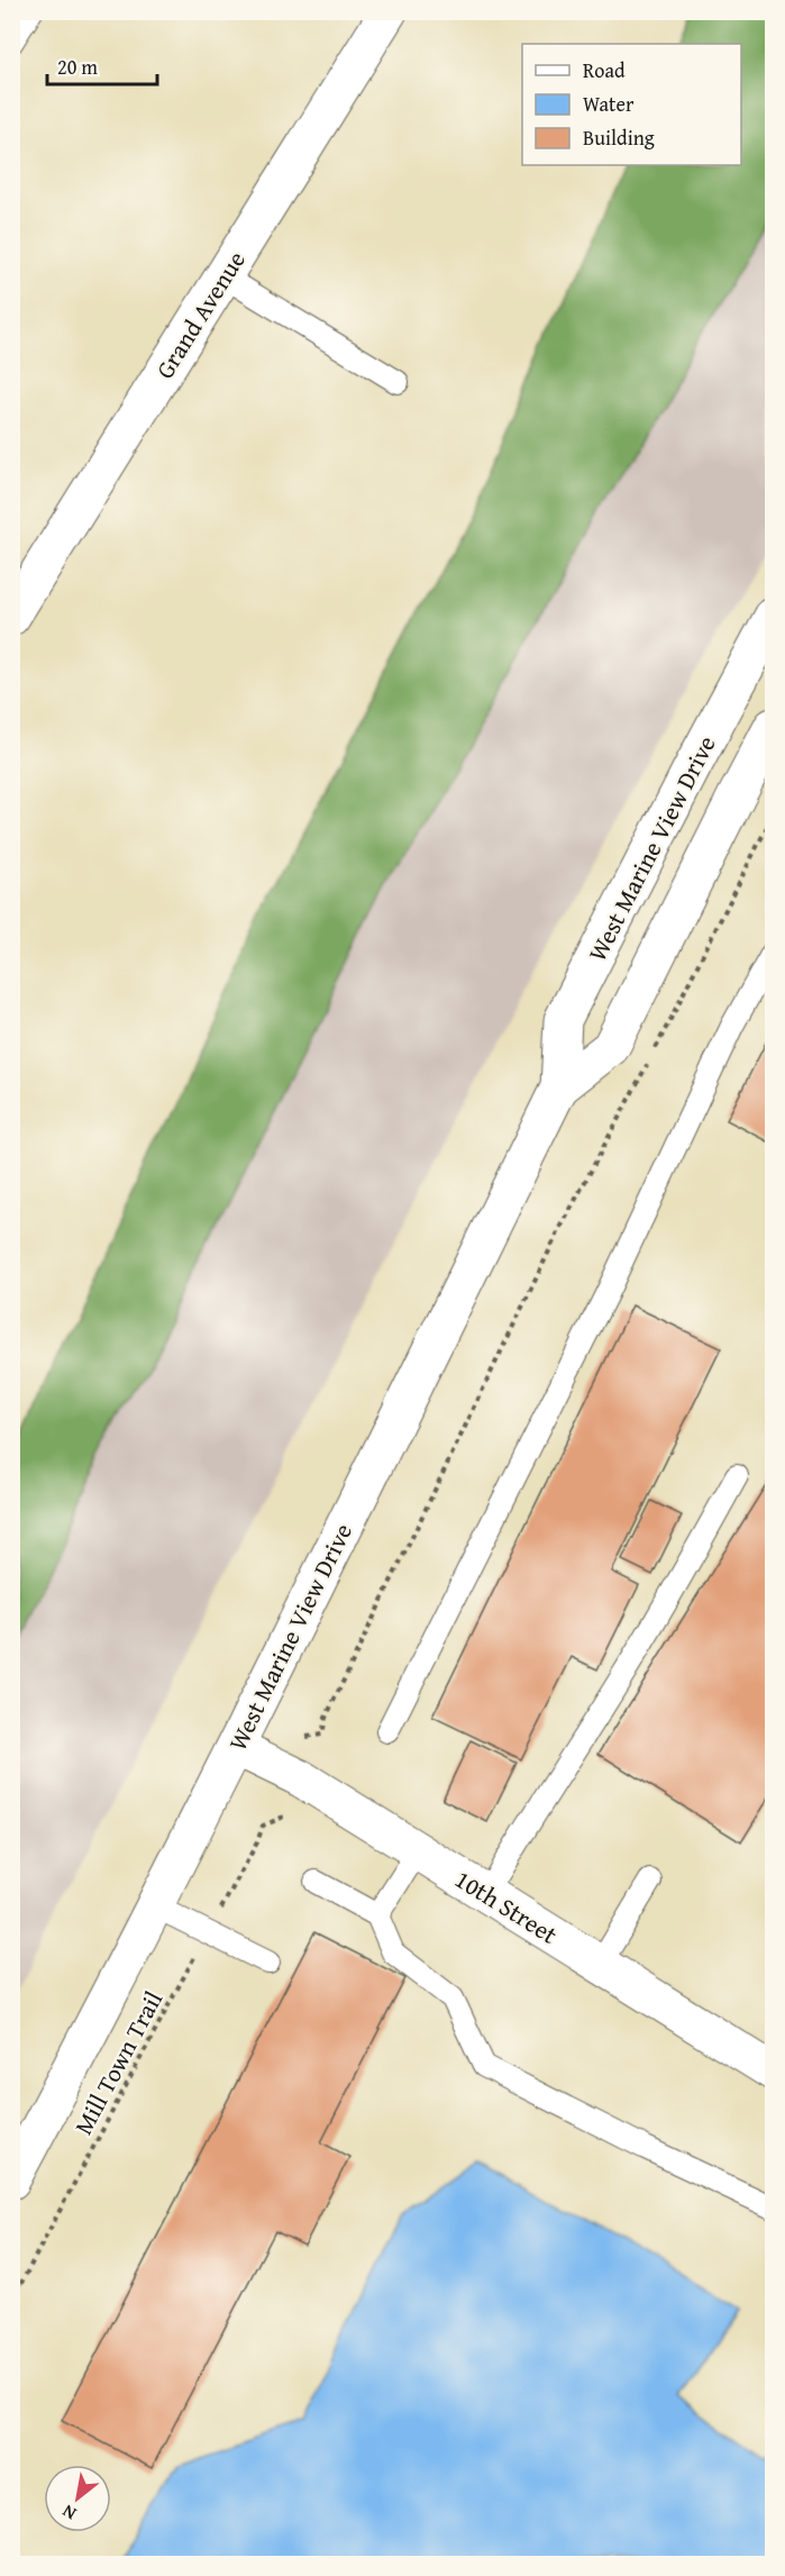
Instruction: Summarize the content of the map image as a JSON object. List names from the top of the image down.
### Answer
{
  "streets": {
    "main road": ["Grand Avenue", "West Marine View Drive", "10th Street"],
    "path": ["Mill Town Trail"]
  },
  "crossings": [
    ["West Marine View Drive", "10th Street"]
  ],
  "legend": ["Road", "Water", "Building"],
  "scale_bar": "20 m",
  "north": "bottom left"
}
